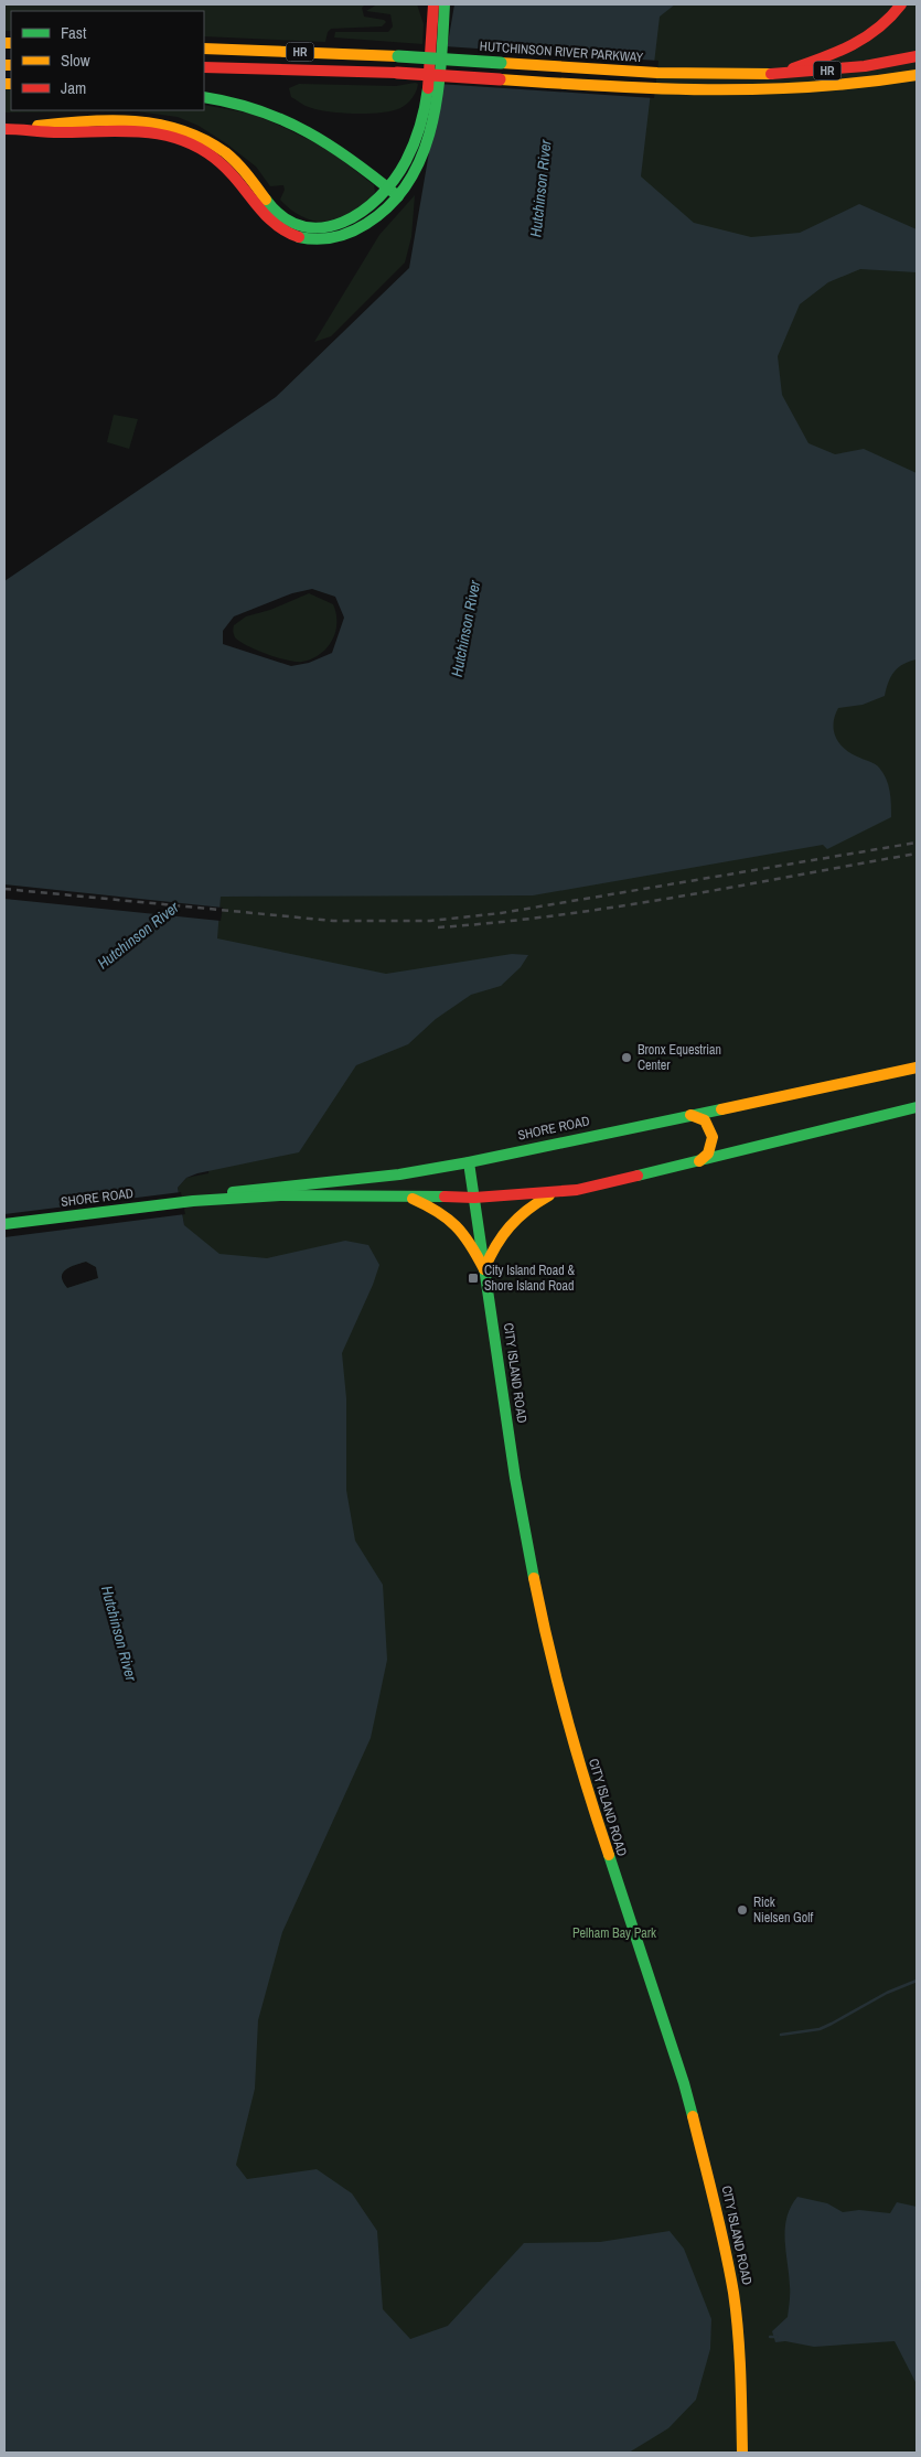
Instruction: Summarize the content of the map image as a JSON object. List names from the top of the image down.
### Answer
{
  "streets": {
    "main road": [
      "HR",
      "HUTCHINSON RIVER PARKWAY",
      "SHORE ROAD",
      "CITY ISLAND ROAD"
    ]
  },
  "crossings": [
    ["SHORE ROAD", "CITY ISLAND ROAD"]
  ],
  "water": ["Hutchinson River"],
  "parks": ["Pelham Bay Park"],
  "places": {
    "other": ["Bronx Equestrian Center", "Rick Nielsen Golf"],
    "transit": ["City Island Road & Shore Island Road"]
  },
  "legend": ["Fast", "Slow", "Jam"]
}
